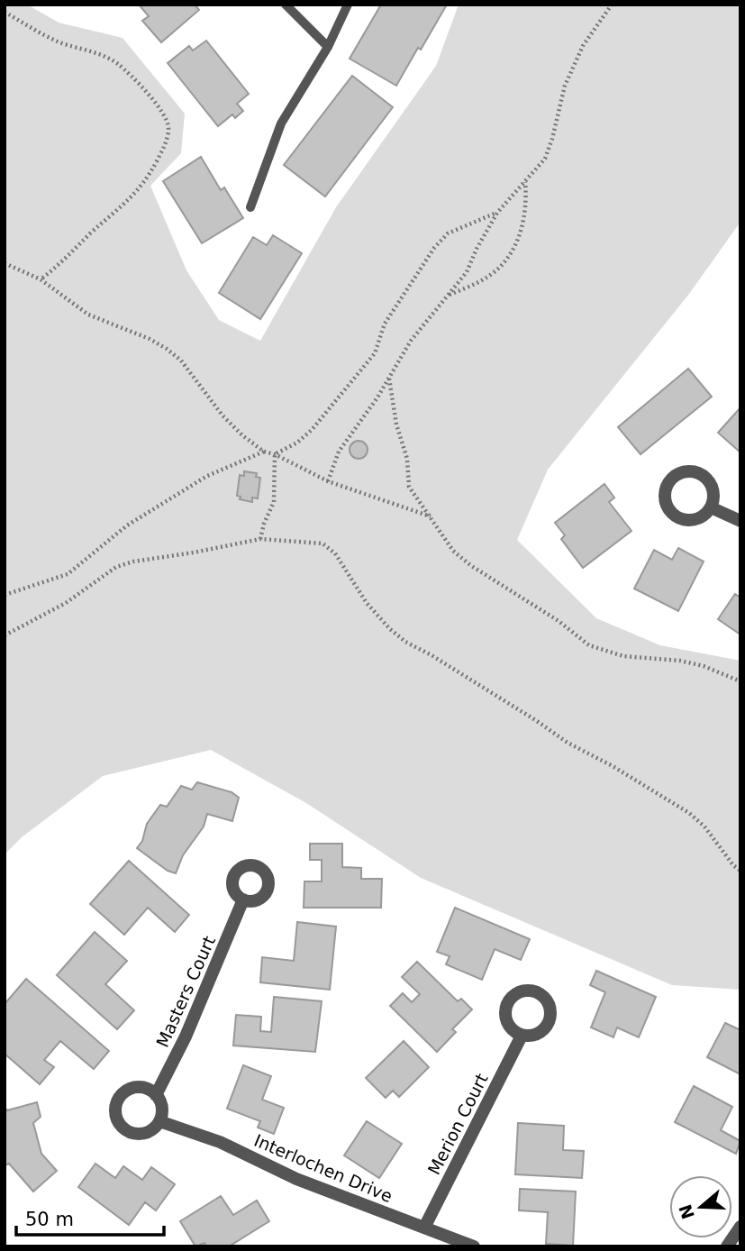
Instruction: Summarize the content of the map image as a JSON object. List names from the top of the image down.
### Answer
{
  "streets": {
    "street": ["Masters Court", "Merion Court", "Interlochen Drive"]
  },
  "crossings": [
    ["Masters Court", "Interlochen Drive"],
    ["Merion Court", "Interlochen Drive"]
  ],
  "scale_bar": "50 m",
  "north": "left"
}
